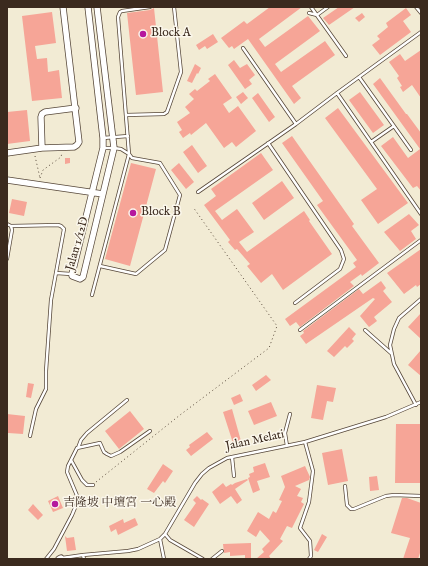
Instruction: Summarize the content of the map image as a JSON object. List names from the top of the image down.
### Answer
{
  "streets": {
    "street": ["Jalan 1/12D"],
    "lane": ["Jalan Melati"]
  },
  "places": ["Block A", "Block B", "吉隆坡 中壇宮 一心殿"]
}
